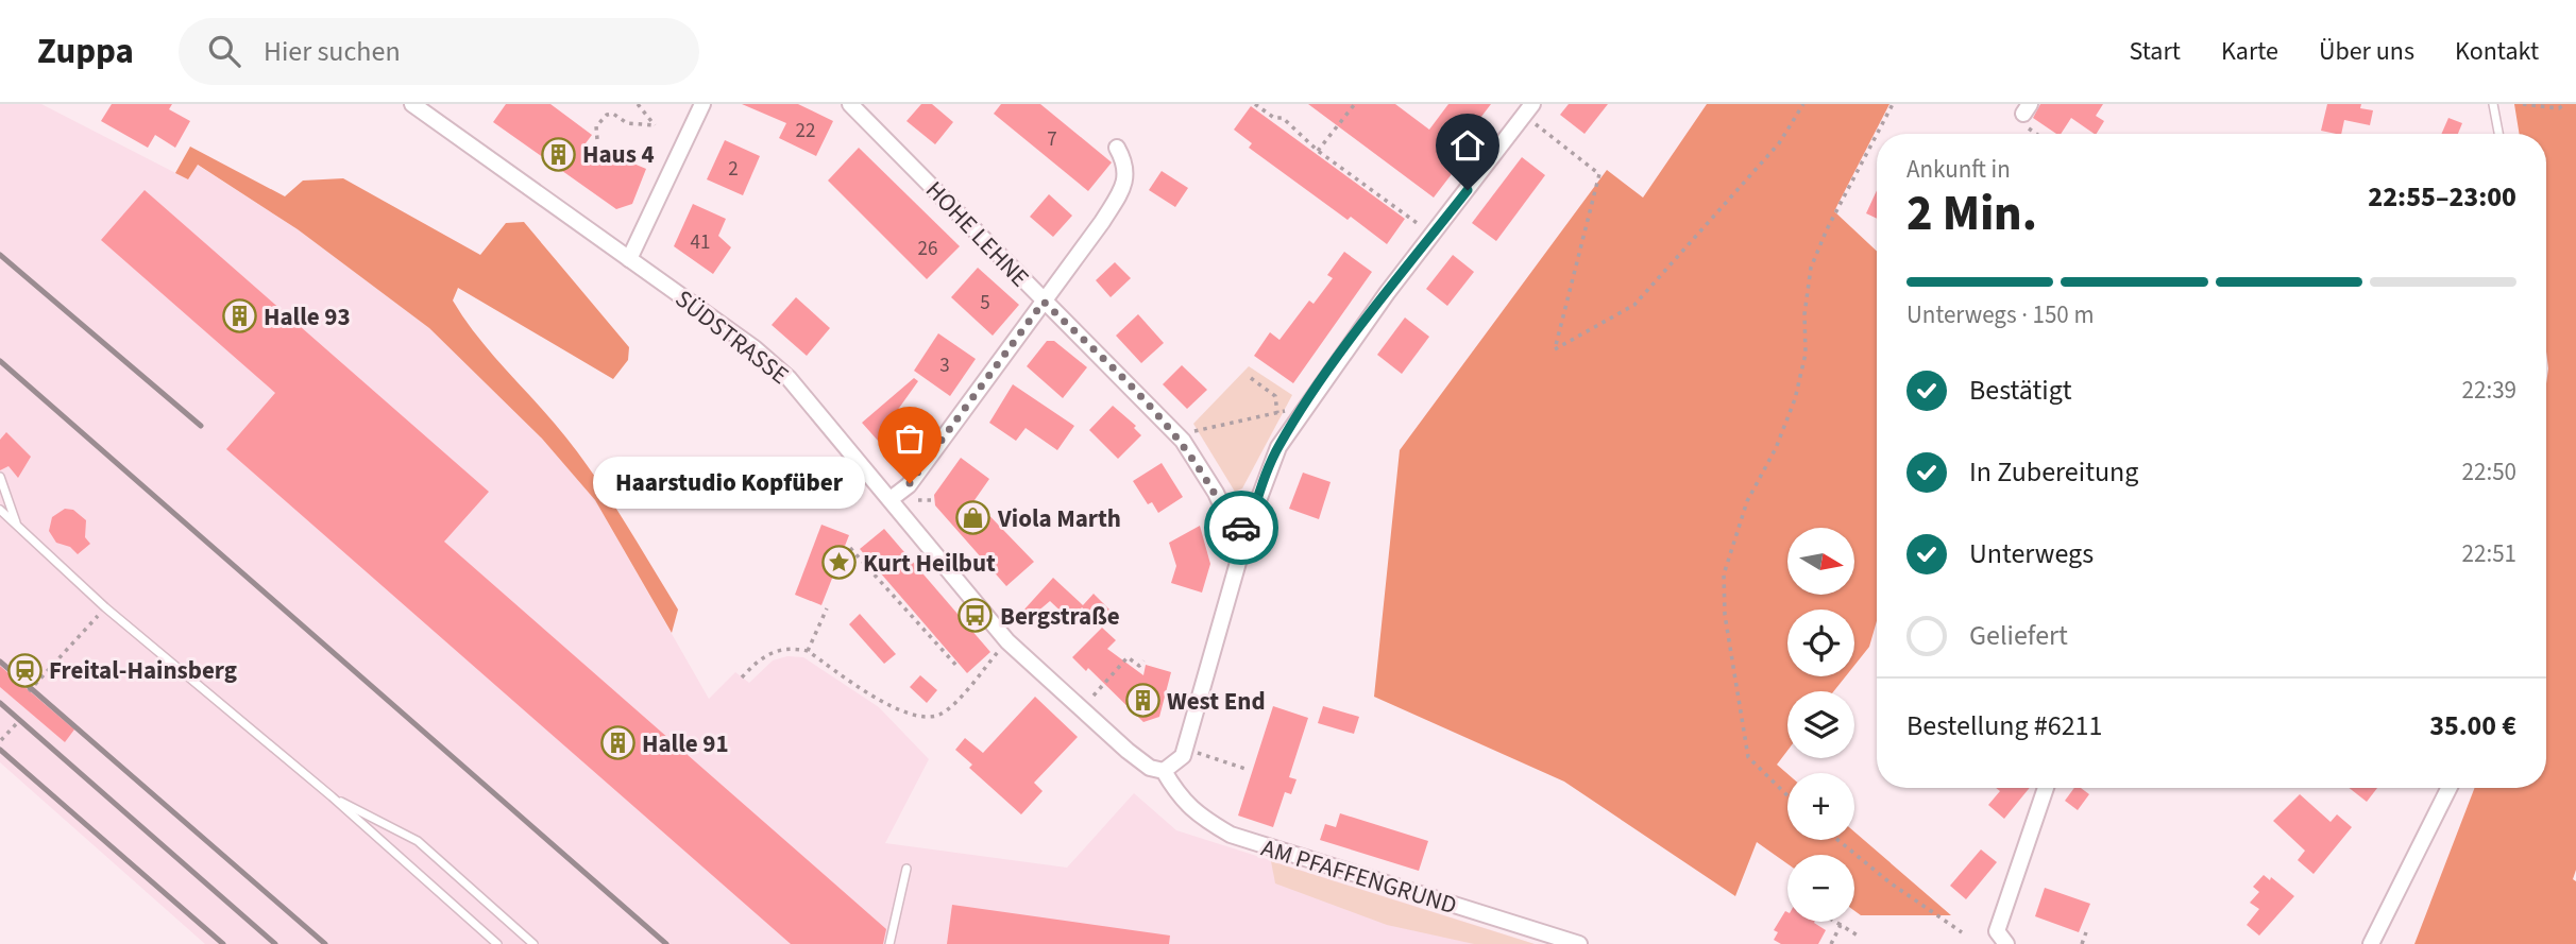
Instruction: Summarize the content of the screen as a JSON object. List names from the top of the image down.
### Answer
{
  "streets": {
    "street": ["HOHE LEHNE", "SÜDSTRASSE", "AM PFAFFENGRUND"]
  },
  "crossings": [
    ["SÜDSTRASSE", "AM PFAFFENGRUND"]
  ],
  "places": {
    "building": [
      "Haus 4",
      "Halle 93",
      "West End",
      "Halle 91"
    ],
    "other": ["Haarstudio Kopfüber"],
    "shop": ["Viola Marth"],
    "place": ["Kurt Heilbut"],
    "bus stop": ["Bergstraße"],
    "station": ["Freital-Hainsberg"]
  },
  "house_numbers": [
    "22",
    "7",
    "2",
    "41",
    "26",
    "5",
    "3"
  ],
  "north": "right",
  "page": {
    "header": "Zuppa",
    "search": "Hier suchen",
    "nav": [
      "Start",
      "Karte",
      "Über uns",
      "Kontakt"
    ],
    "heading": ["2 Min.", "Ankunft in", "22:55–23:00"],
    "panel": ["Bestellung #6211", "35.00 €"],
    "bar": "Unterwegs · 150 m",
    "list": [
      ["Bestätigt", "22:39"],
      ["In Zubereitung", "22:50"],
      ["Unterwegs", "22:51"],
      "Geliefert"
    ],
    "bubble": "Haarstudio Kopfüber",
    "map_buttons": ["+", "−"]
  }
}
